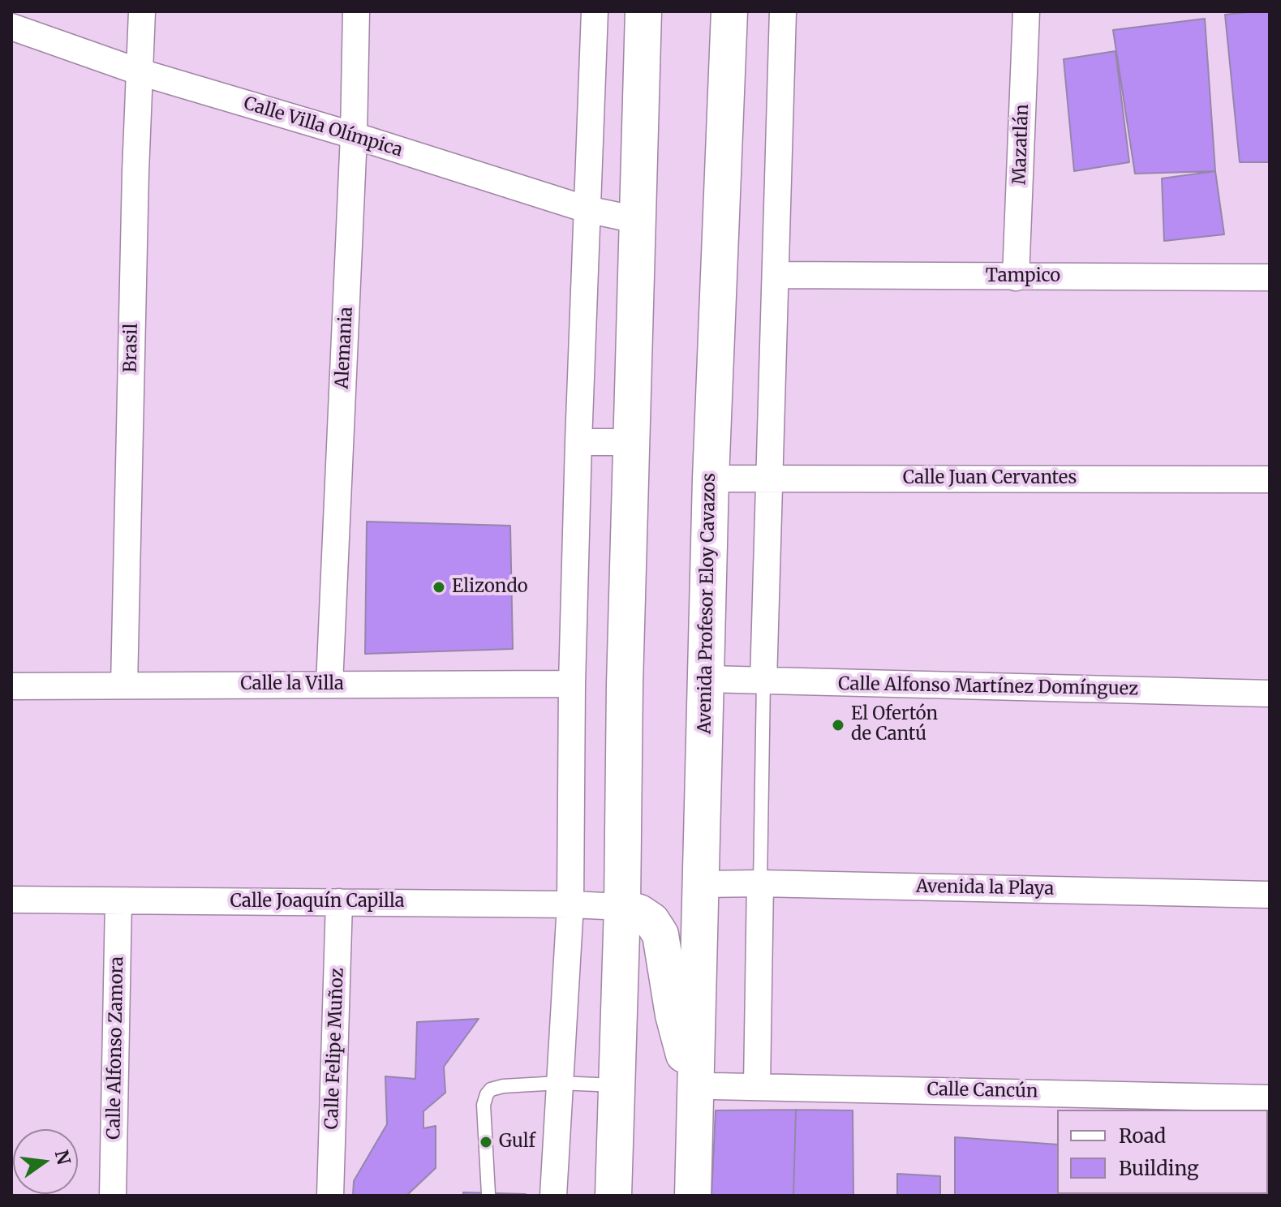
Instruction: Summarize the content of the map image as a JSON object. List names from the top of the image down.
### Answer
{
  "streets": {
    "main road": ["Avenida Profesor Eloy Cavazos"],
    "street": [
      "Calle Villa Olímpica",
      "Mazatlán",
      "Tampico",
      "Brasil",
      "Alemania",
      "Calle Juan Cervantes",
      "Calle la Villa",
      "Calle Alfonso Martínez Domínguez",
      "Avenida la Playa",
      "Calle Joaquín Capilla",
      "Calle Alfonso Zamora",
      "Calle Felipe Muñoz",
      "Calle Cancún"
    ]
  },
  "crossings": [
    ["Calle Villa Olímpica", "Brasil"],
    ["Calle Villa Olímpica", "Alemania"],
    ["Mazatlán", "Tampico"],
    ["Brasil", "Calle la Villa"],
    ["Alemania", "Calle la Villa"],
    ["Calle Juan Cervantes", "Avenida Profesor Eloy Cavazos"],
    ["Avenida Profesor Eloy Cavazos", "Calle Alfonso Martínez Domínguez"],
    ["Avenida Profesor Eloy Cavazos", "Avenida la Playa"],
    ["Avenida Profesor Eloy Cavazos", "Calle Cancún"],
    ["Calle Joaquín Capilla", "Calle Alfonso Zamora"],
    ["Calle Joaquín Capilla", "Calle Felipe Muñoz"]
  ],
  "places": ["Elizondo", "El Ofertón de Cantú", "Gulf"],
  "legend": ["Road", "Building"],
  "north": "right"
}
